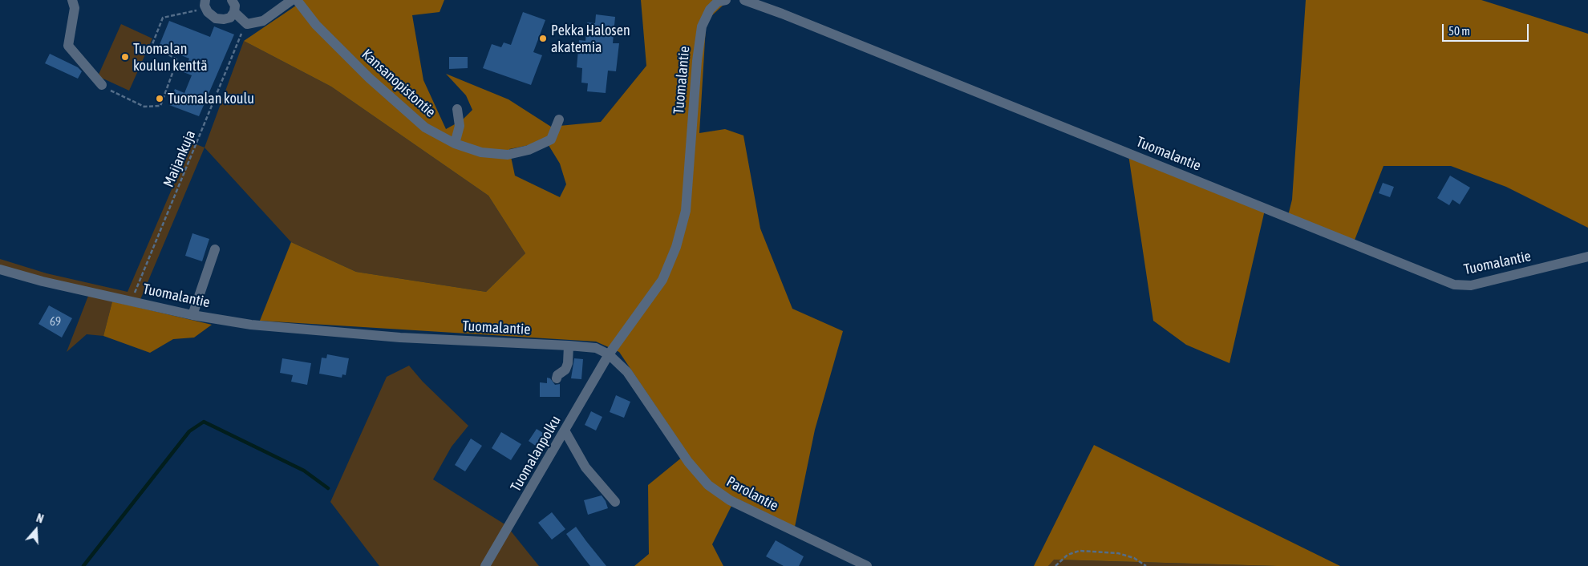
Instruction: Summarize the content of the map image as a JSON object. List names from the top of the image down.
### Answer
{
  "streets": {
    "street": [
      "Tuomalantie",
      "Kansanopistontie",
      "Tuomalanpolku",
      "Parolantie"
    ],
    "path": ["Maijankuja"]
  },
  "crossings": [
    ["Tuomalantie", "Maijankuja"],
    ["Tuomalantie", "Tuomalanpolku"],
    ["Tuomalantie", "Parolantie"],
    ["Tuomalanpolku", "Parolantie"]
  ],
  "places": ["Pekka Halosen akatemia", "Tuomalan koulun kenttä", "Tuomalan koulu"],
  "house_numbers": ["69"],
  "scale_bar": "50 m",
  "north": "top"
}
